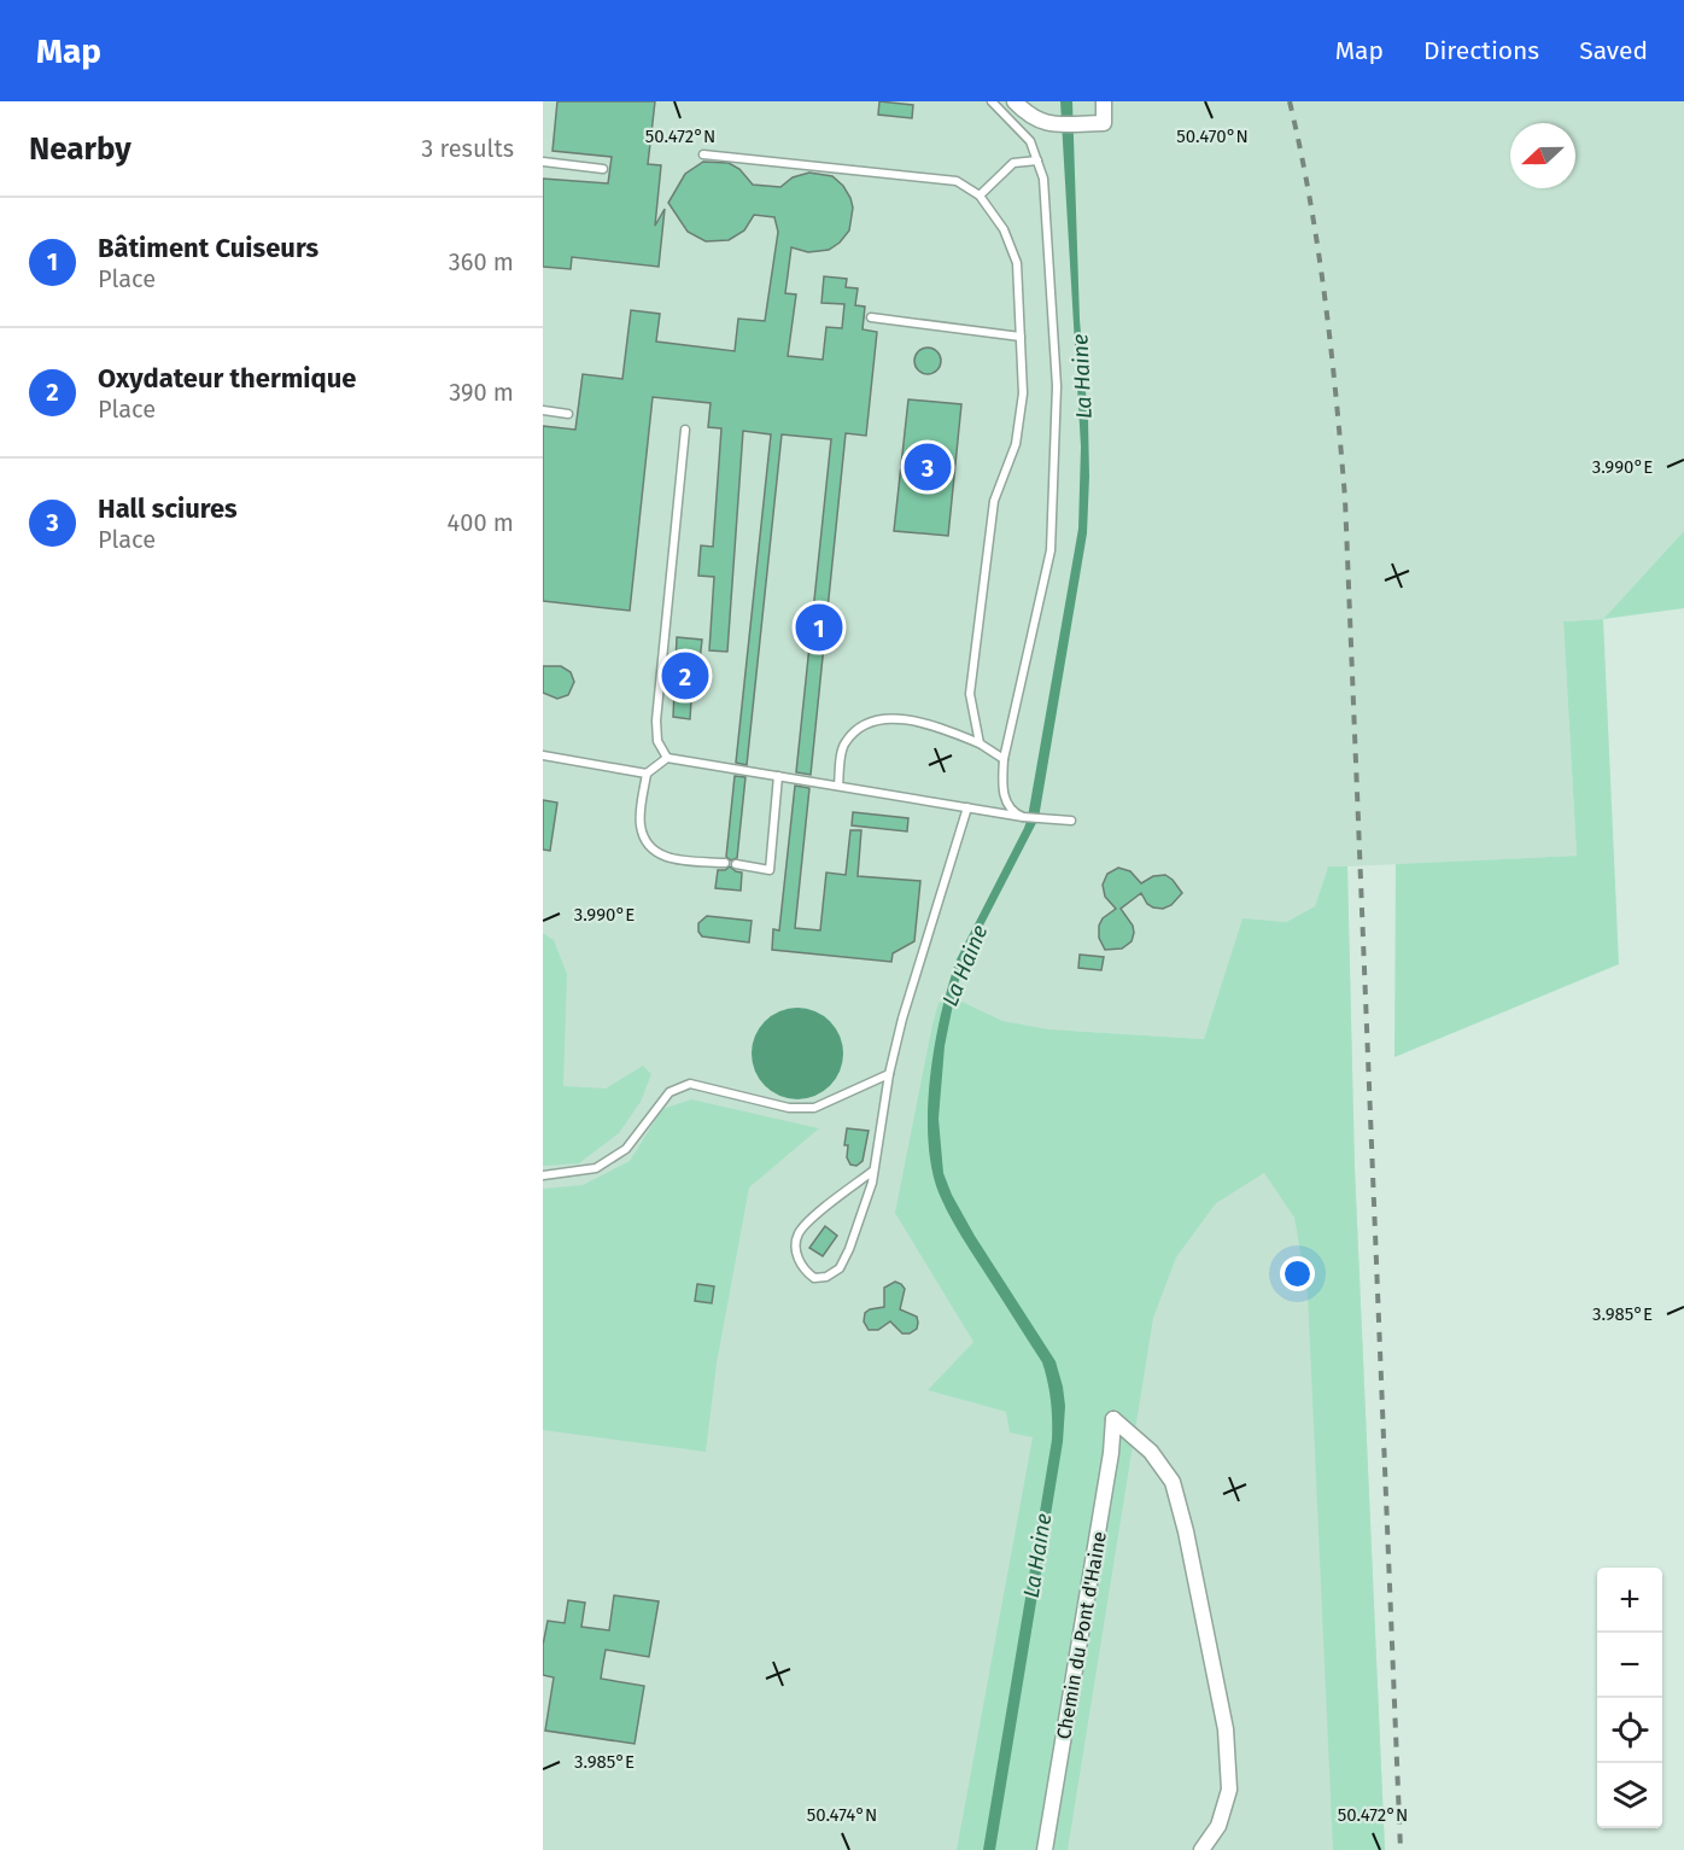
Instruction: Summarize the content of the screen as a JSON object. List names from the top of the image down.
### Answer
{
  "streets": {
    "street": ["Chemin du Pont d'Haine"]
  },
  "water": ["La Haine"],
  "north": "left",
  "page": {
    "header": "Map",
    "nav": ["Map", "Directions", "Saved"],
    "heading": ["Nearby", "3 results"],
    "list": [
      {
        "mark": "1",
        "name": "Bâtiment Cuiseurs",
        "note": "Place",
        "value": "360 m"
      },
      {
        "mark": "2",
        "name": "Oxydateur thermique",
        "note": "Place",
        "value": "390 m"
      },
      {
        "mark": "3",
        "name": "Hall sciures",
        "note": "Place",
        "value": "400 m"
      }
    ],
    "pins": ["3", "1", "2"],
    "map_buttons": ["+", "−"]
  },
  "coordinates": [
    "50.470°N",
    "50.472°N",
    "3.990°E",
    "3.985°E",
    "50.474°N"
  ]
}
